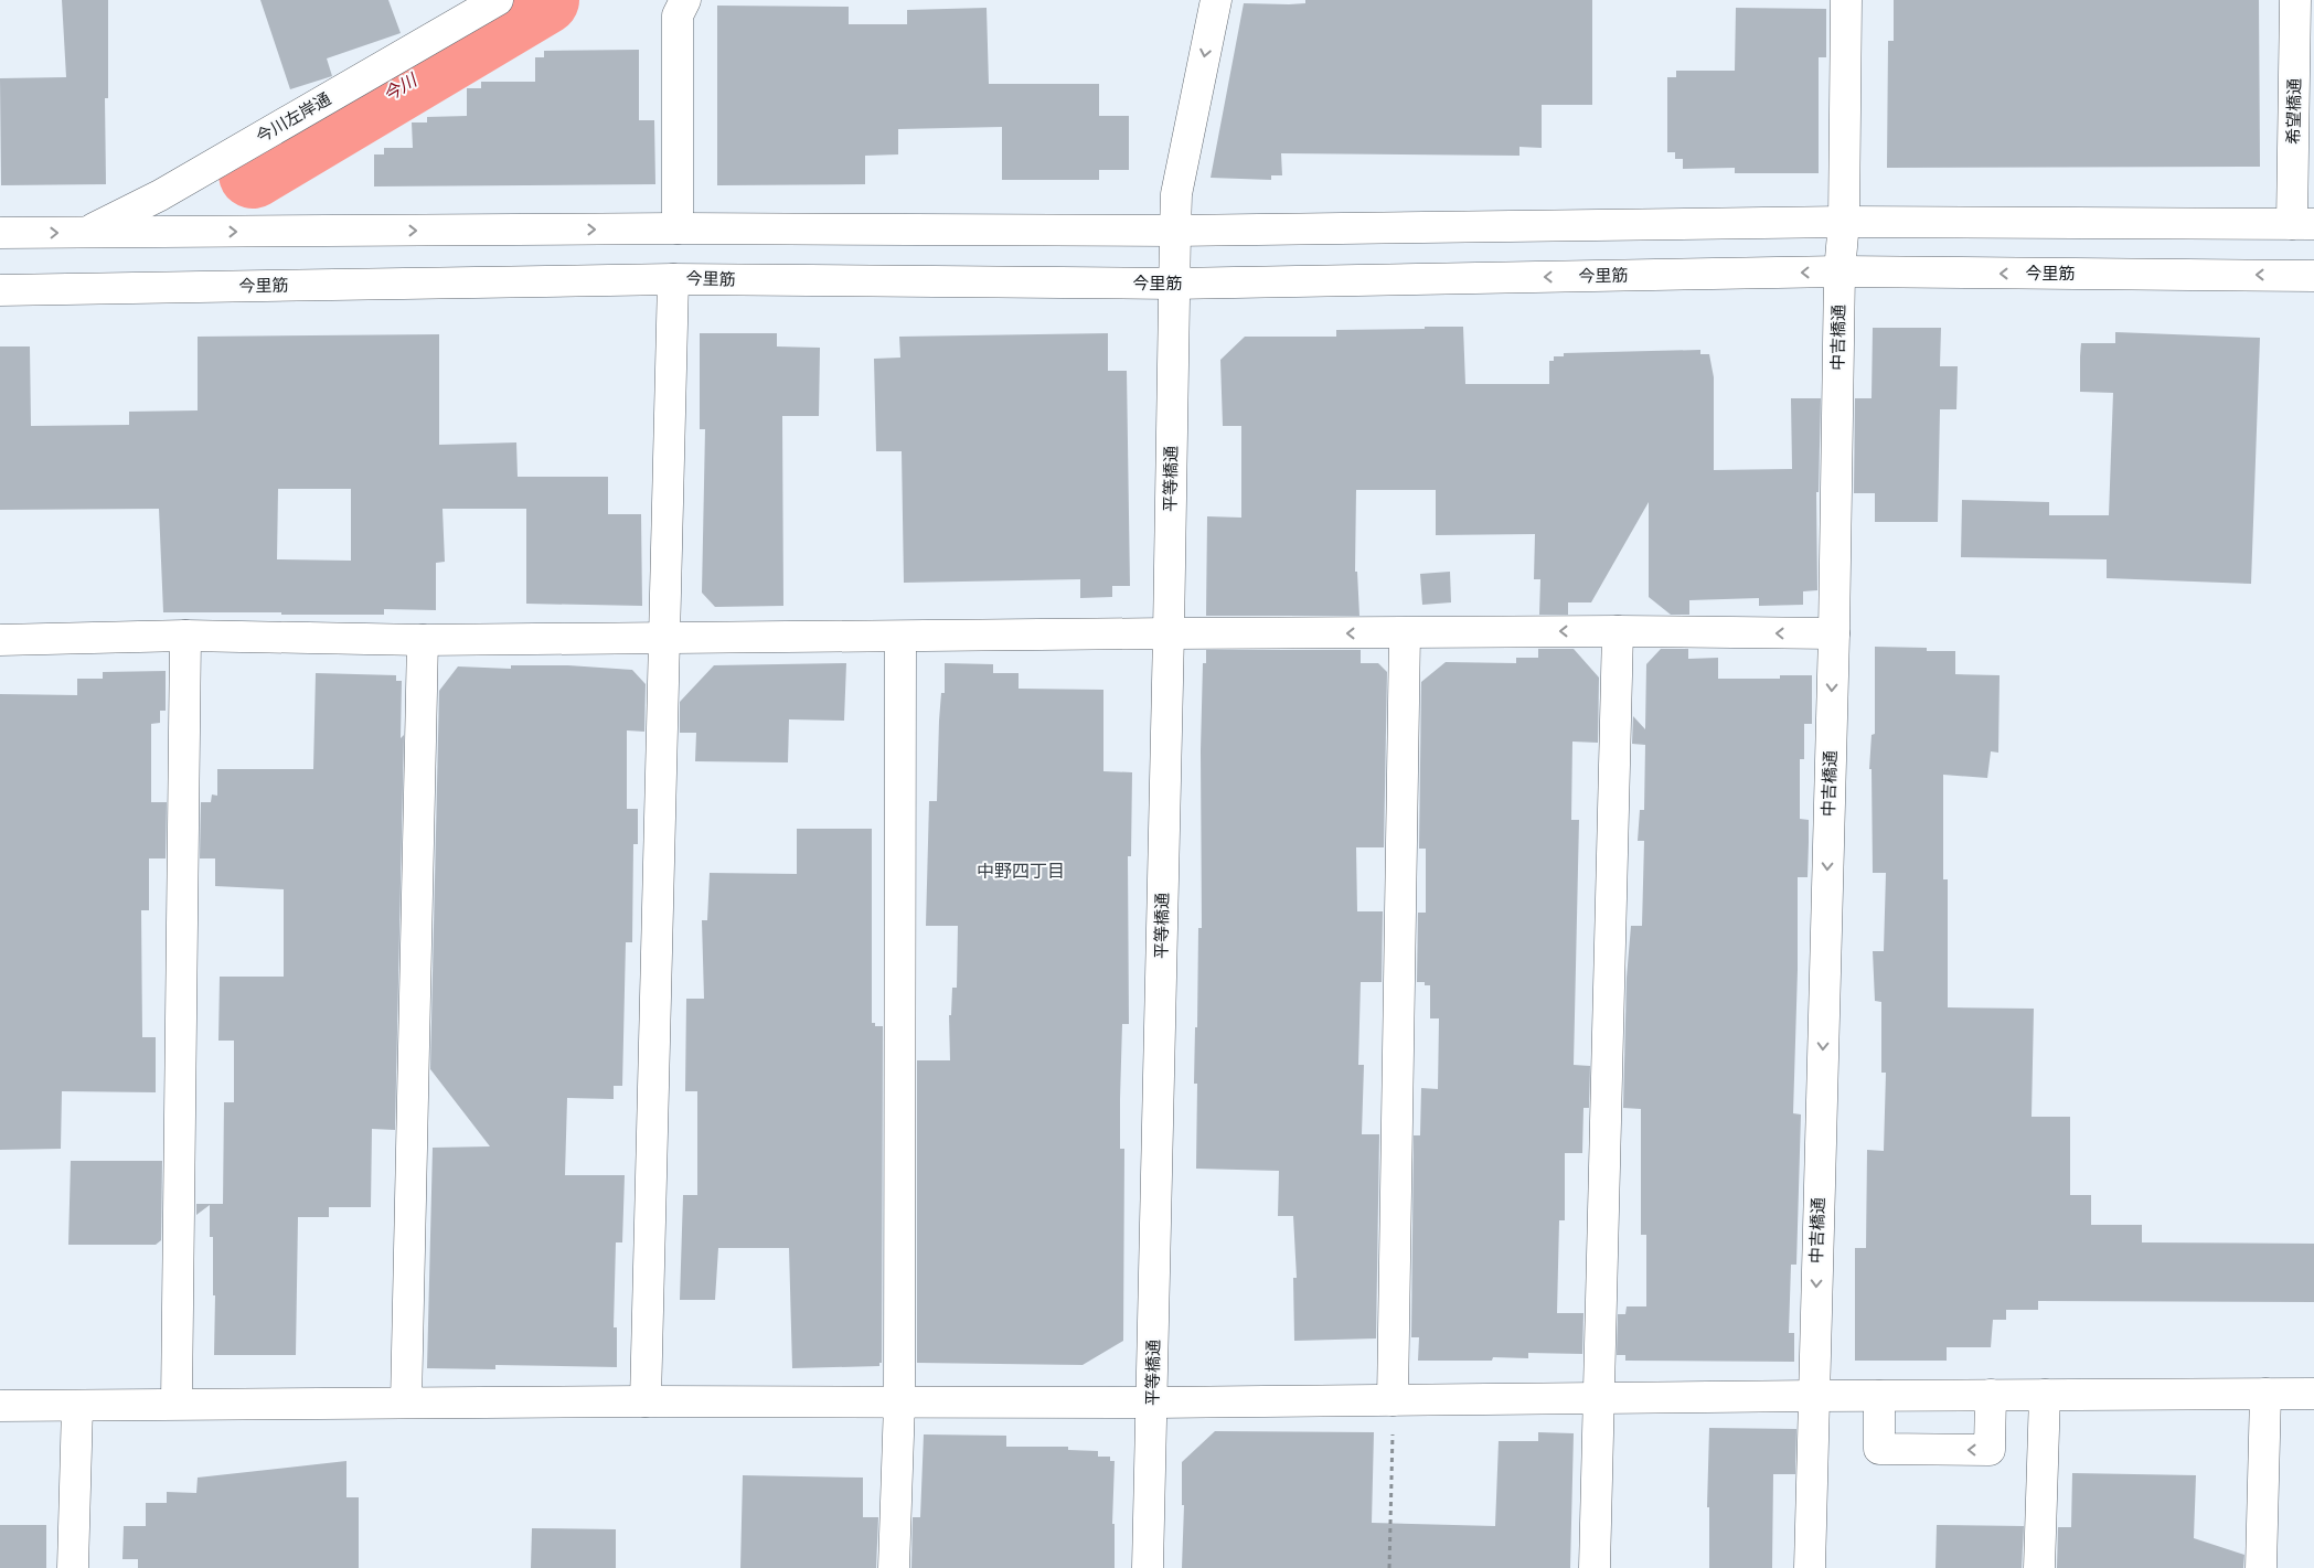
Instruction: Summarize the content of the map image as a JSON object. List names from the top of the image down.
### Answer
{
  "streets": {
    "street": [
      "希望橋通",
      "今川左岸通",
      "今里筋",
      "中吉橋通",
      "平等橋通"
    ]
  },
  "crossings": [
    ["今里筋", "中吉橋通"],
    ["今里筋", "平等橋通"]
  ],
  "districts": ["中野四丁目"],
  "water": ["今川"]
}
